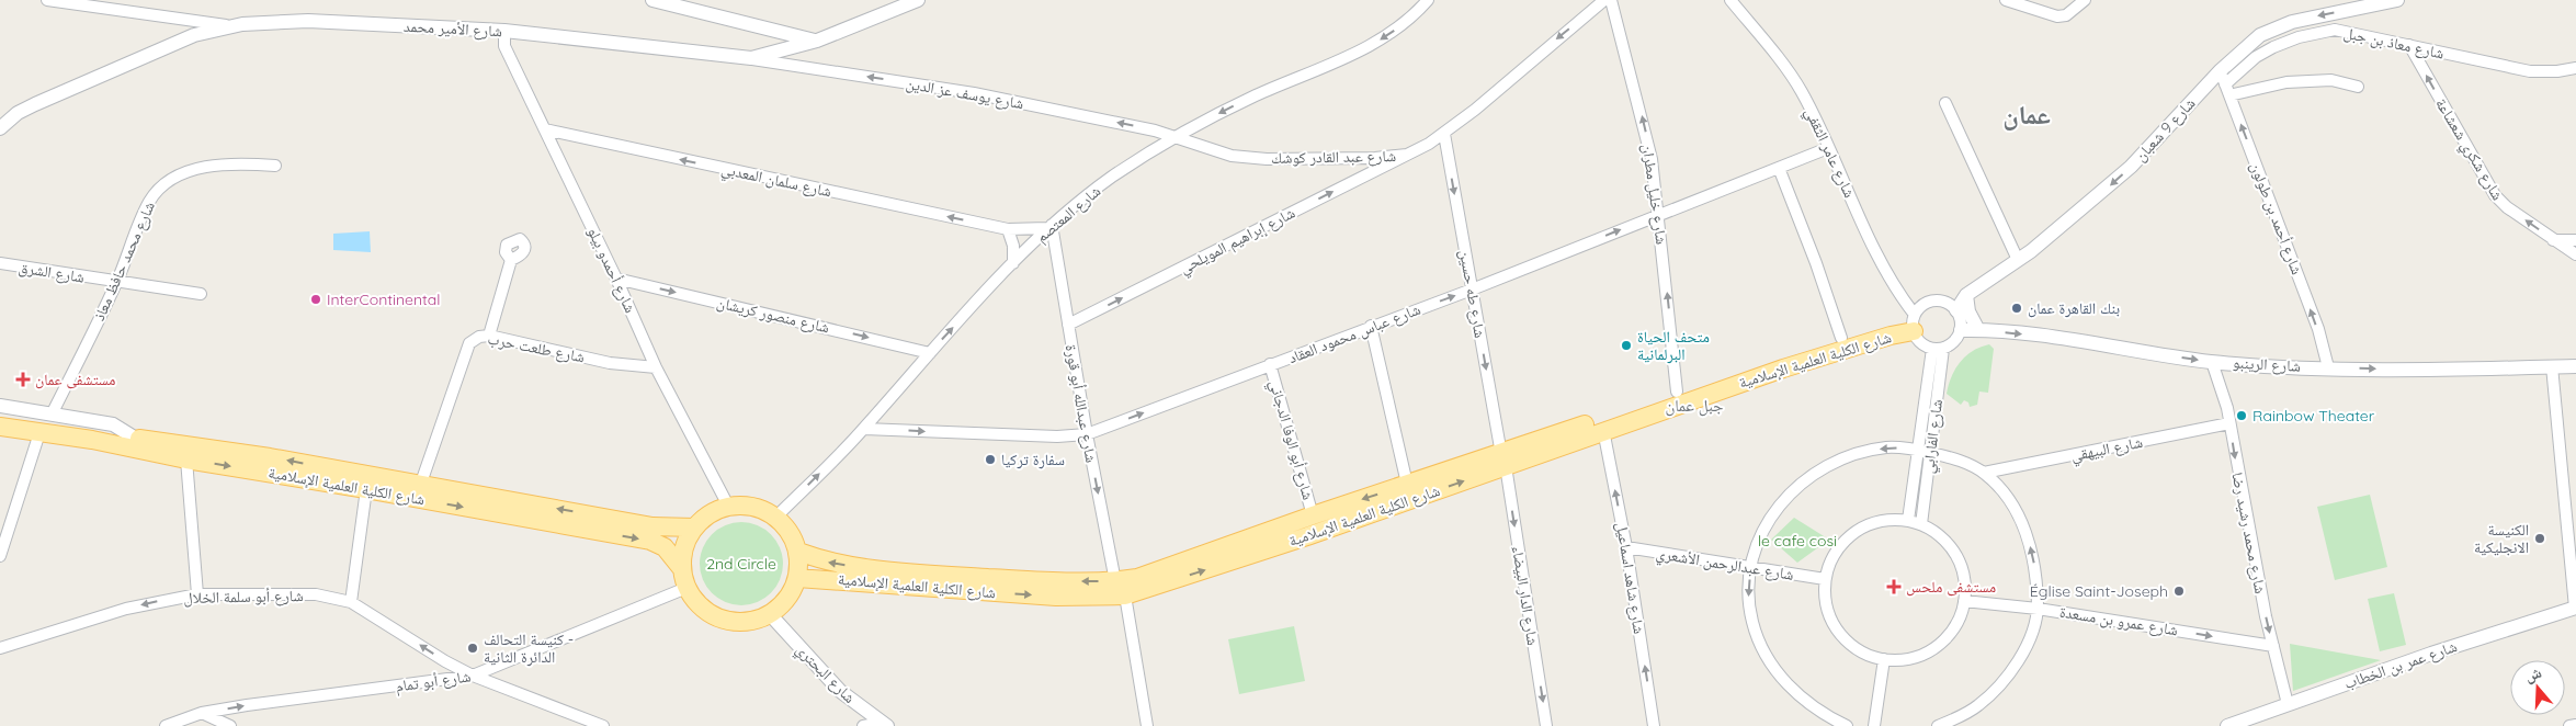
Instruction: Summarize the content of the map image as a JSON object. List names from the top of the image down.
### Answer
{
  "streets": {
    "main road": ["شارع الكلية العلمية الإسلامية"],
    "street": [
      "شارع الأمير محمد",
      "شارع معاذ بن جبل",
      "شارع يوسف عز الدين",
      "شارع 9 شعبان",
      "شارع شكري شعشاعة",
      "شارع عامر الثقفي",
      "شارع عبد القادر كوشك",
      "شارع سلمان المعدبي",
      "شارع خليل مطران",
      "شارع المعتصم",
      "شارع أحمد بن طولون",
      "شارع إبراهيم المويلحي",
      "شارع محمد حافظ معاذ",
      "شارع أحمدو بيلو",
      "شارع الشرق",
      "شارع طه حسين",
      "شارع منصور كريشان",
      "شارع عباس محمود العقاد",
      "شارع طلعت حرب",
      "شارع الرينبو",
      "شارع عبدالله أبو قورة",
      "شارع الفارابي",
      "شارع أبو الوفا الدجاني",
      "شارع البيهقي",
      "شارع محمد رشيد رضا",
      "شارع عبدالرحمن الأشعري",
      "شارع شاهد اسماعيل",
      "شارع الدار البيضاء",
      "شارع أبو سلمة الخلال",
      "شارع عمرو بن مسعدة",
      "شارع عمر بن الخطاب",
      "شارع البحتري",
      "شارع أبو تمام"
    ]
  },
  "crossings": [
    ["شارع الأمير محمد", "شارع يوسف عز الدين"],
    ["شارع الأمير محمد", "شارع أحمدو بيلو"],
    ["شارع معاذ بن جبل", "شارع 9 شعبان"],
    ["شارع معاذ بن جبل", "شارع شكري شعشاعة"],
    ["شارع معاذ بن جبل", "شارع أحمد بن طولون"],
    ["شارع يوسف عز الدين", "شارع عبد القادر كوشك"],
    ["شارع يوسف عز الدين", "شارع المعتصم"],
    ["شارع 9 شعبان", "شارع عامر الثقفي"],
    ["شارع 9 شعبان", "شارع أحمد بن طولون"],
    ["شارع 9 شعبان", "شارع الكلية العلمية الإسلامية"],
    ["شارع 9 شعبان", "شارع الرينبو"],
    ["شارع 9 شعبان", "شارع الفارابي"],
    ["شارع عامر الثقفي", "شارع عباس محمود العقاد"],
    ["شارع عامر الثقفي", "شارع الكلية العلمية الإسلامية"],
    ["شارع عامر الثقفي", "شارع الرينبو"],
    ["شارع عامر الثقفي", "شارع الفارابي"],
    ["شارع عبد القادر كوشك", "شارع المعتصم"],
    ["شارع عبد القادر كوشك", "شارع إبراهيم المويلحي"],
    ["شارع عبد القادر كوشك", "شارع طه حسين"],
    ["شارع سلمان المعدبي", "شارع المعتصم"],
    ["شارع سلمان المعدبي", "شارع أحمدو بيلو"],
    ["شارع سلمان المعدبي", "شارع عبدالله أبو قورة"],
    ["شارع خليل مطران", "شارع عباس محمود العقاد"],
    ["شارع خليل مطران", "شارع الكلية العلمية الإسلامية"],
    ["شارع المعتصم", "شارع أحمدو بيلو"],
    ["شارع المعتصم", "شارع منصور كريشان"],
    ["شارع المعتصم", "شارع عباس محمود العقاد"],
    ["شارع المعتصم", "شارع الكلية العلمية الإسلامية"],
    ["شارع المعتصم", "شارع عبدالله أبو قورة"],
    ["شارع المعتصم", "شارع البحتري"],
    ["شارع المعتصم", "شارع أبو تمام"],
    ["شارع أحمد بن طولون", "شارع الرينبو"],
    ["شارع إبراهيم المويلحي", "شارع عبدالله أبو قورة"],
    ["شارع محمد حافظ معاذ", "شارع الشرق"],
    ["شارع أحمدو بيلو", "شارع منصور كريشان"],
    ["شارع أحمدو بيلو", "شارع طلعت حرب"],
    ["شارع أحمدو بيلو", "شارع الكلية العلمية الإسلامية"],
    ["شارع أحمدو بيلو", "شارع البحتري"],
    ["شارع أحمدو بيلو", "شارع أبو تمام"],
    ["شارع طه حسين", "شارع عباس محمود العقاد"],
    ["شارع طه حسين", "شارع الكلية العلمية الإسلامية"],
    ["شارع طه حسين", "شارع الدار البيضاء"],
    ["شارع عباس محمود العقاد", "شارع عبدالله أبو قورة"],
    ["شارع عباس محمود العقاد", "شارع أبو الوفا الدجاني"],
    ["شارع طلعت حرب", "شارع الكلية العلمية الإسلامية"],
    ["شارع الكلية العلمية الإسلامية", "شارع الرينبو"],
    ["شارع الكلية العلمية الإسلامية", "شارع عبدالله أبو قورة"],
    ["شارع الكلية العلمية الإسلامية", "شارع الفارابي"],
    ["شارع الكلية العلمية الإسلامية", "شارع أبو الوفا الدجاني"],
    ["شارع الكلية العلمية الإسلامية", "شارع شاهد اسماعيل"],
    ["شارع الكلية العلمية الإسلامية", "شارع الدار البيضاء"],
    ["شارع الكلية العلمية الإسلامية", "شارع البحتري"],
    ["شارع الكلية العلمية الإسلامية", "شارع أبو تمام"],
    ["شارع الرينبو", "شارع الفارابي"],
    ["شارع الرينبو", "شارع محمد رشيد رضا"],
    ["شارع الفارابي", "شارع عبدالرحمن الأشعري"],
    ["شارع الفارابي", "شارع عمرو بن مسعدة"],
    ["شارع البيهقي", "شارع محمد رشيد رضا"],
    ["شارع محمد رشيد رضا", "شارع عمرو بن مسعدة"],
    ["شارع محمد رشيد رضا", "شارع عمر بن الخطاب"],
    ["شارع عبدالرحمن الأشعري", "شارع شاهد اسماعيل"],
    ["شارع عبدالرحمن الأشعري", "شارع عمرو بن مسعدة"],
    ["شارع أبو سلمة الخلال", "شارع أبو تمام"],
    ["شارع البحتري", "شارع أبو تمام"]
  ],
  "one_way": [
    "شارع يوسف عز الدين",
    "شارع 9 شعبان",
    "شارع شكري شعشاعة",
    "شارع عبد القادر كوشك",
    "شارع سلمان المعدبي",
    "شارع خليل مطران",
    "شارع أحمد بن طولون",
    "شارع إبراهيم المويلحي",
    "شارع طه حسين",
    "شارع منصور كريشان",
    "شارع عباس محمود العقاد",
    "شارع الرينبو",
    "شارع محمد رشيد رضا",
    "شارع شاهد اسماعيل",
    "شارع الدار البيضاء",
    "شارع أبو سلمة الخلال",
    "شارع عمرو بن مسعدة",
    "شارع أبو تمام"
  ],
  "districts": ["عمان", "جبل عمان"],
  "parks": ["le cafe cosi", "2nd Circle"],
  "places": {
    "other": [
      "InterContinental",
      "بنك القاهرة عمان",
      "متحف الحياة البرلمانية",
      "Rainbow Theater",
      "سفارة تركيا",
      "الكنيسة الانجليكية",
      "Église Saint-Joseph",
      "كنيسة التحالف - الدائرة الثانية"
    ],
    "health": ["مستشفى عمان", "مستشفى ملحس"]
  },
  "north": "top"
}
